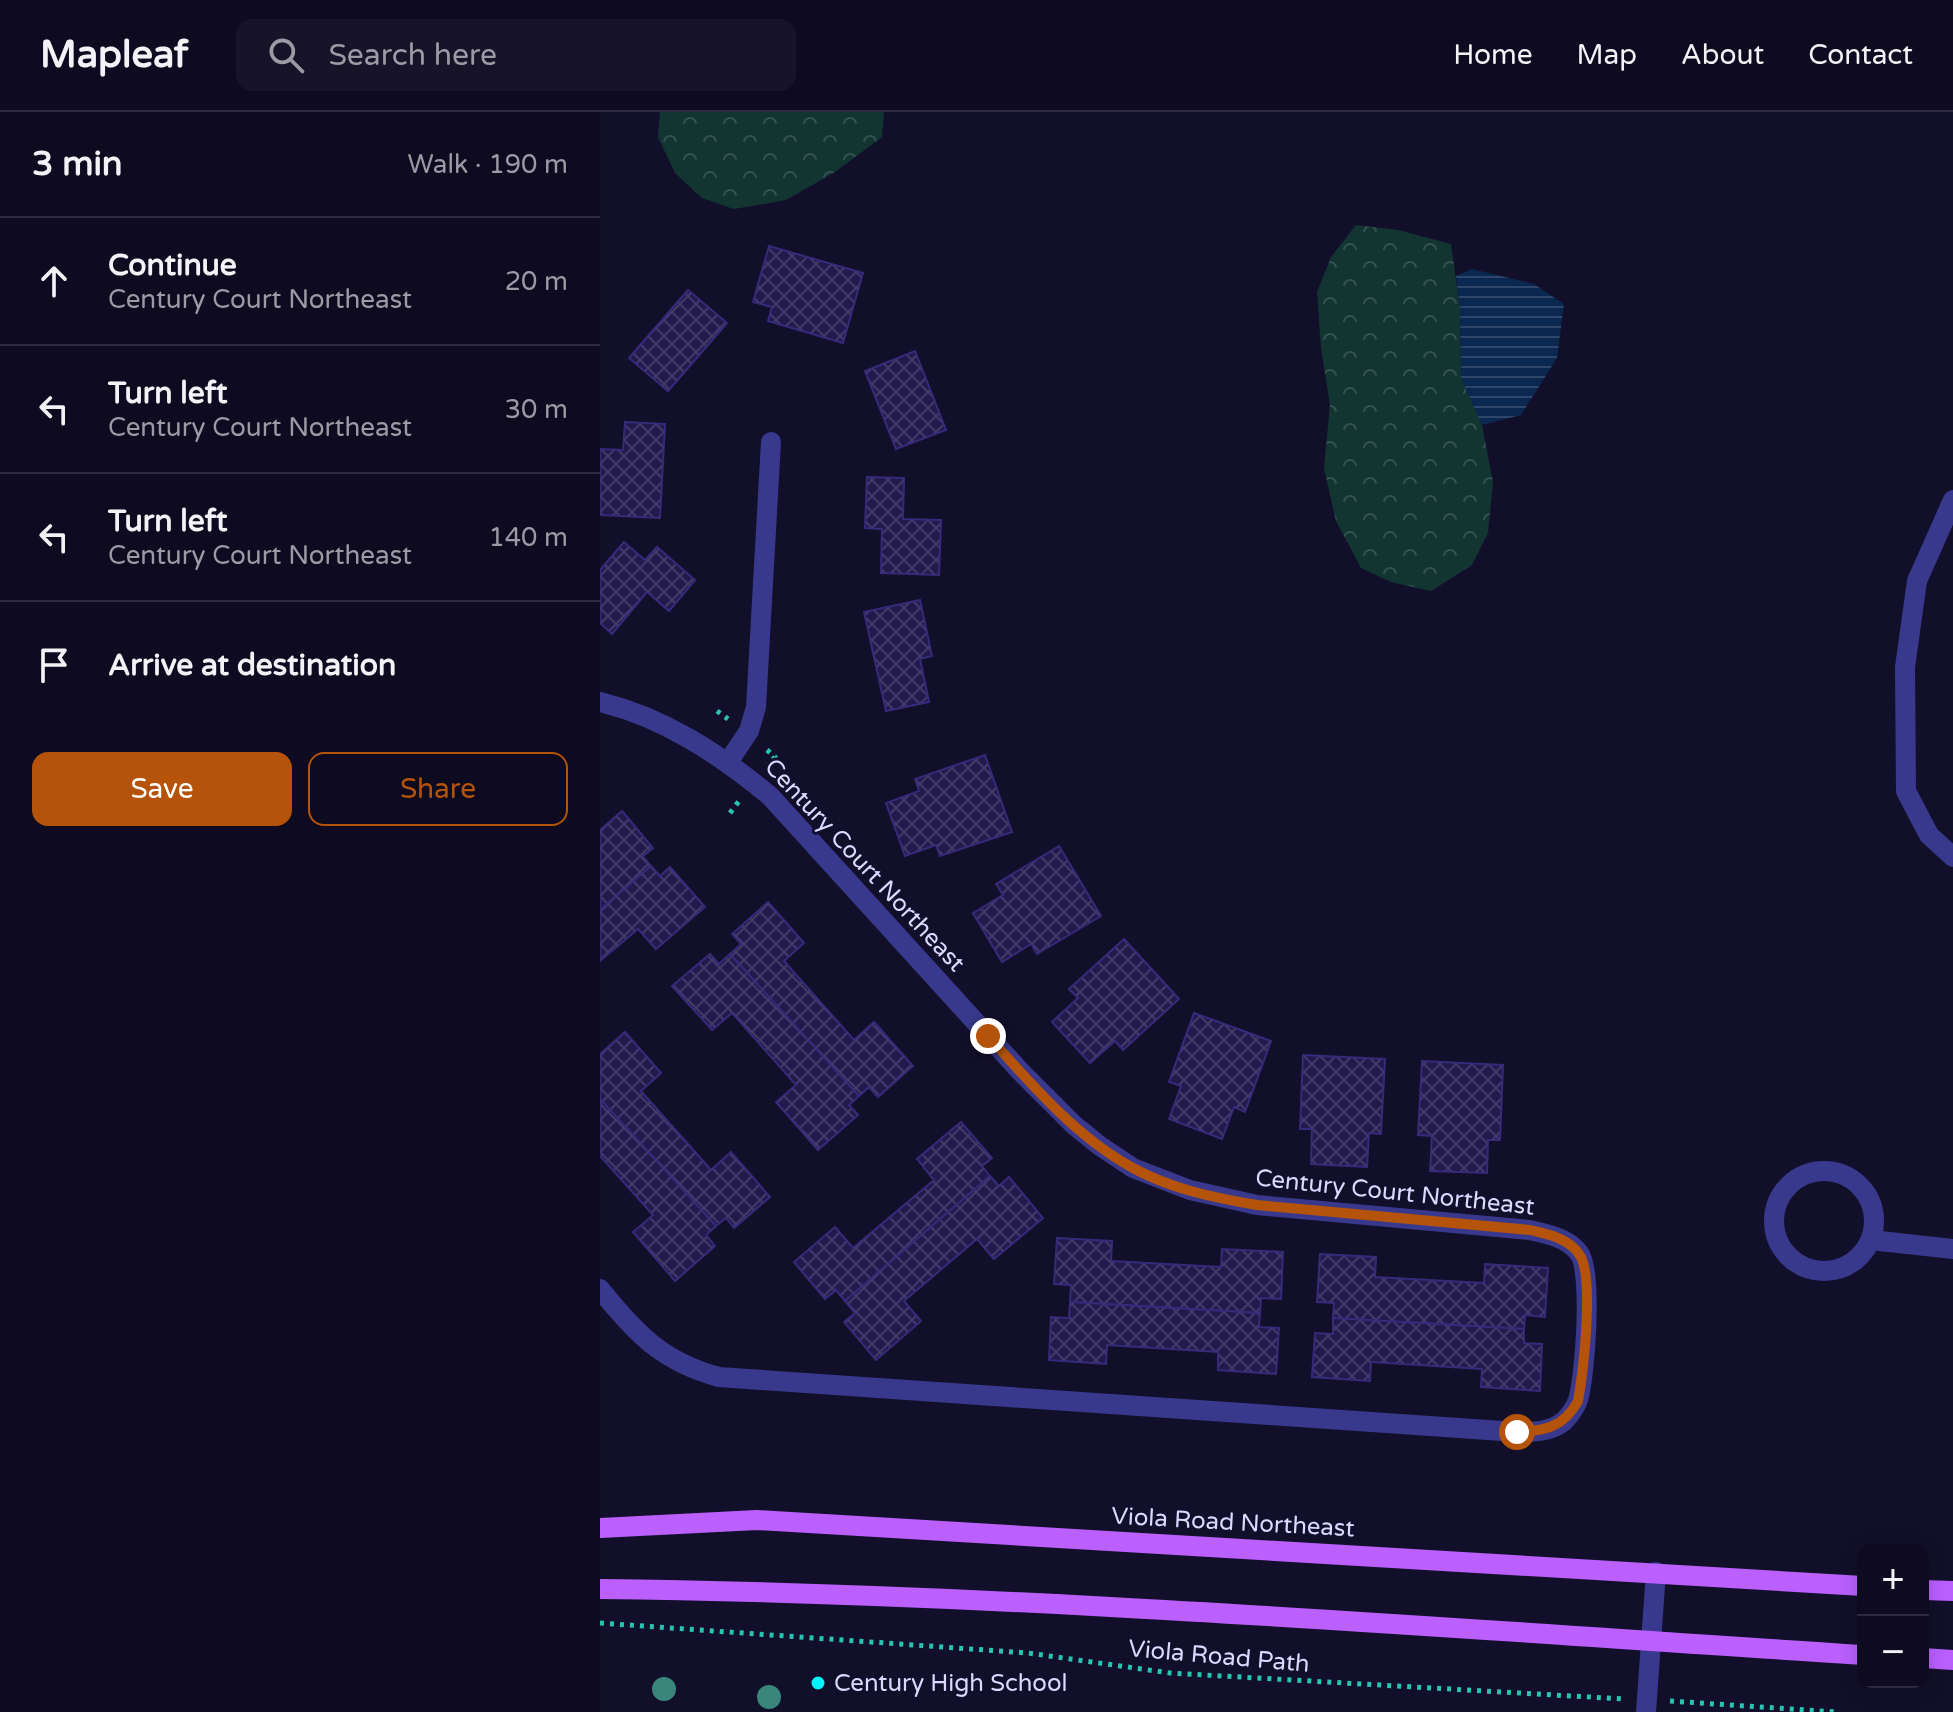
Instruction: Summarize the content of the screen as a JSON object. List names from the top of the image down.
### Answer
{
  "streets": {
    "main road": ["Viola Road Northeast"],
    "street": ["Century Court Northeast"],
    "path": ["Viola Road Path"]
  },
  "places": ["Century High School"],
  "page": {
    "header": "Mapleaf",
    "search": "Search here",
    "nav": [
      "Home",
      "Map",
      "About",
      "Contact"
    ],
    "heading": ["3 min", "Walk · 190 m"],
    "list": [
      ["Continue", "Century Court Northeast", "20 m"],
      ["Turn left", "Century Court Northeast", "30 m"],
      ["Turn left", "Century Court Northeast", "140 m"],
      "Arrive at destination"
    ],
    "buttons": ["Save", "Share"],
    "map_buttons": ["+", "−"]
  }
}
